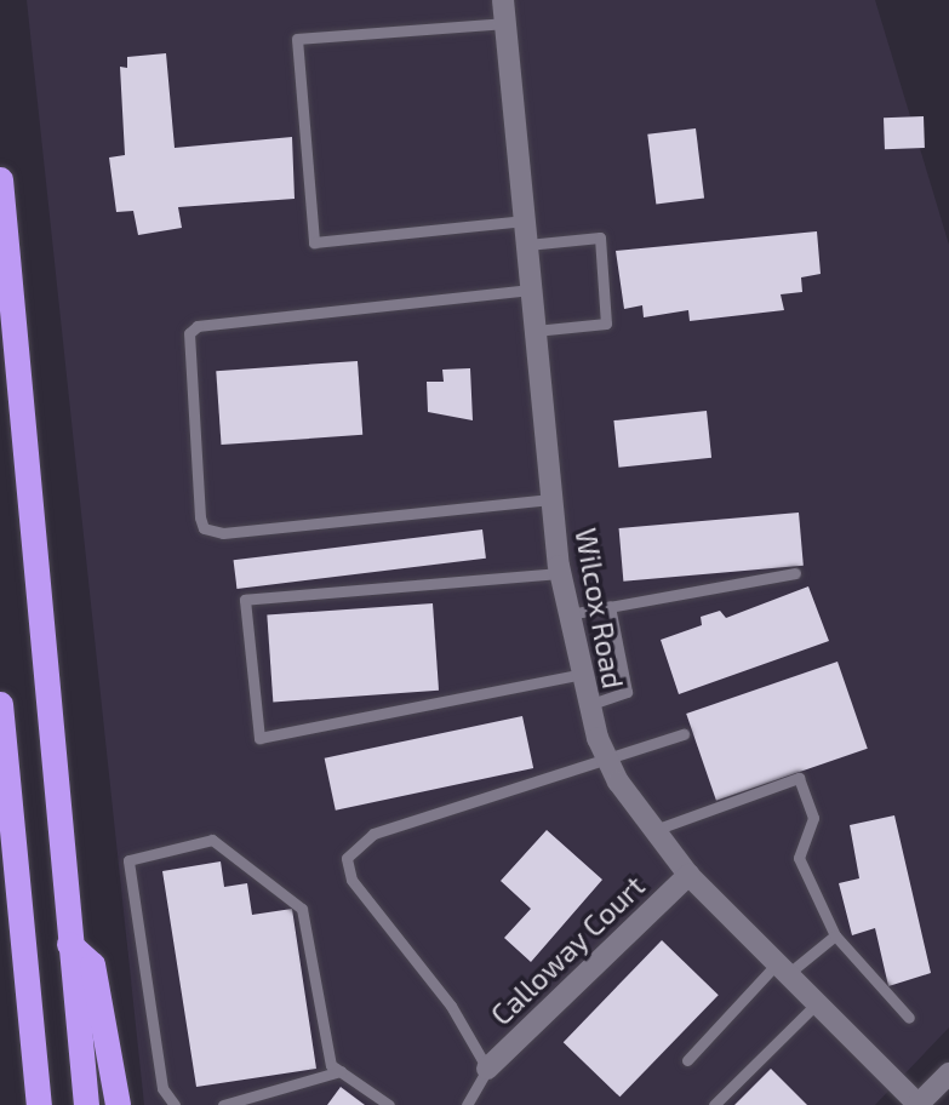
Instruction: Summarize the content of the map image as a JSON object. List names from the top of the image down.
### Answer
{
  "streets": {
    "street": ["Wilcox Road", "Calloway Court"]
  },
  "crossings": [
    ["Wilcox Road", "Calloway Court"]
  ]
}
